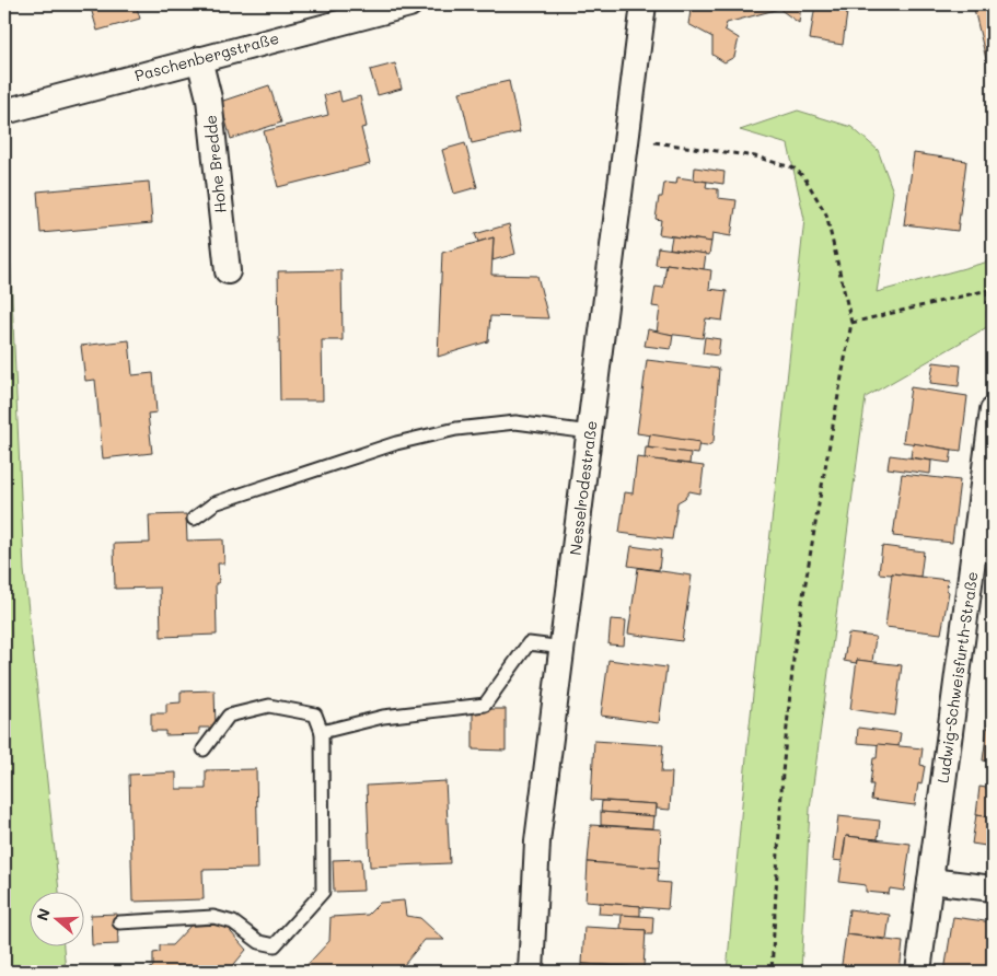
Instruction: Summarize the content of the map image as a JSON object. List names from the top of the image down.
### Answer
{
  "streets": {
    "street": [
      "Paschenbergstraße",
      "Hohe Bredde",
      "Nesselrodestraße",
      "Ludwig-Schweisfurth-Straße"
    ]
  },
  "crossings": [
    ["Paschenbergstraße", "Hohe Bredde"]
  ],
  "north": "left"
}
